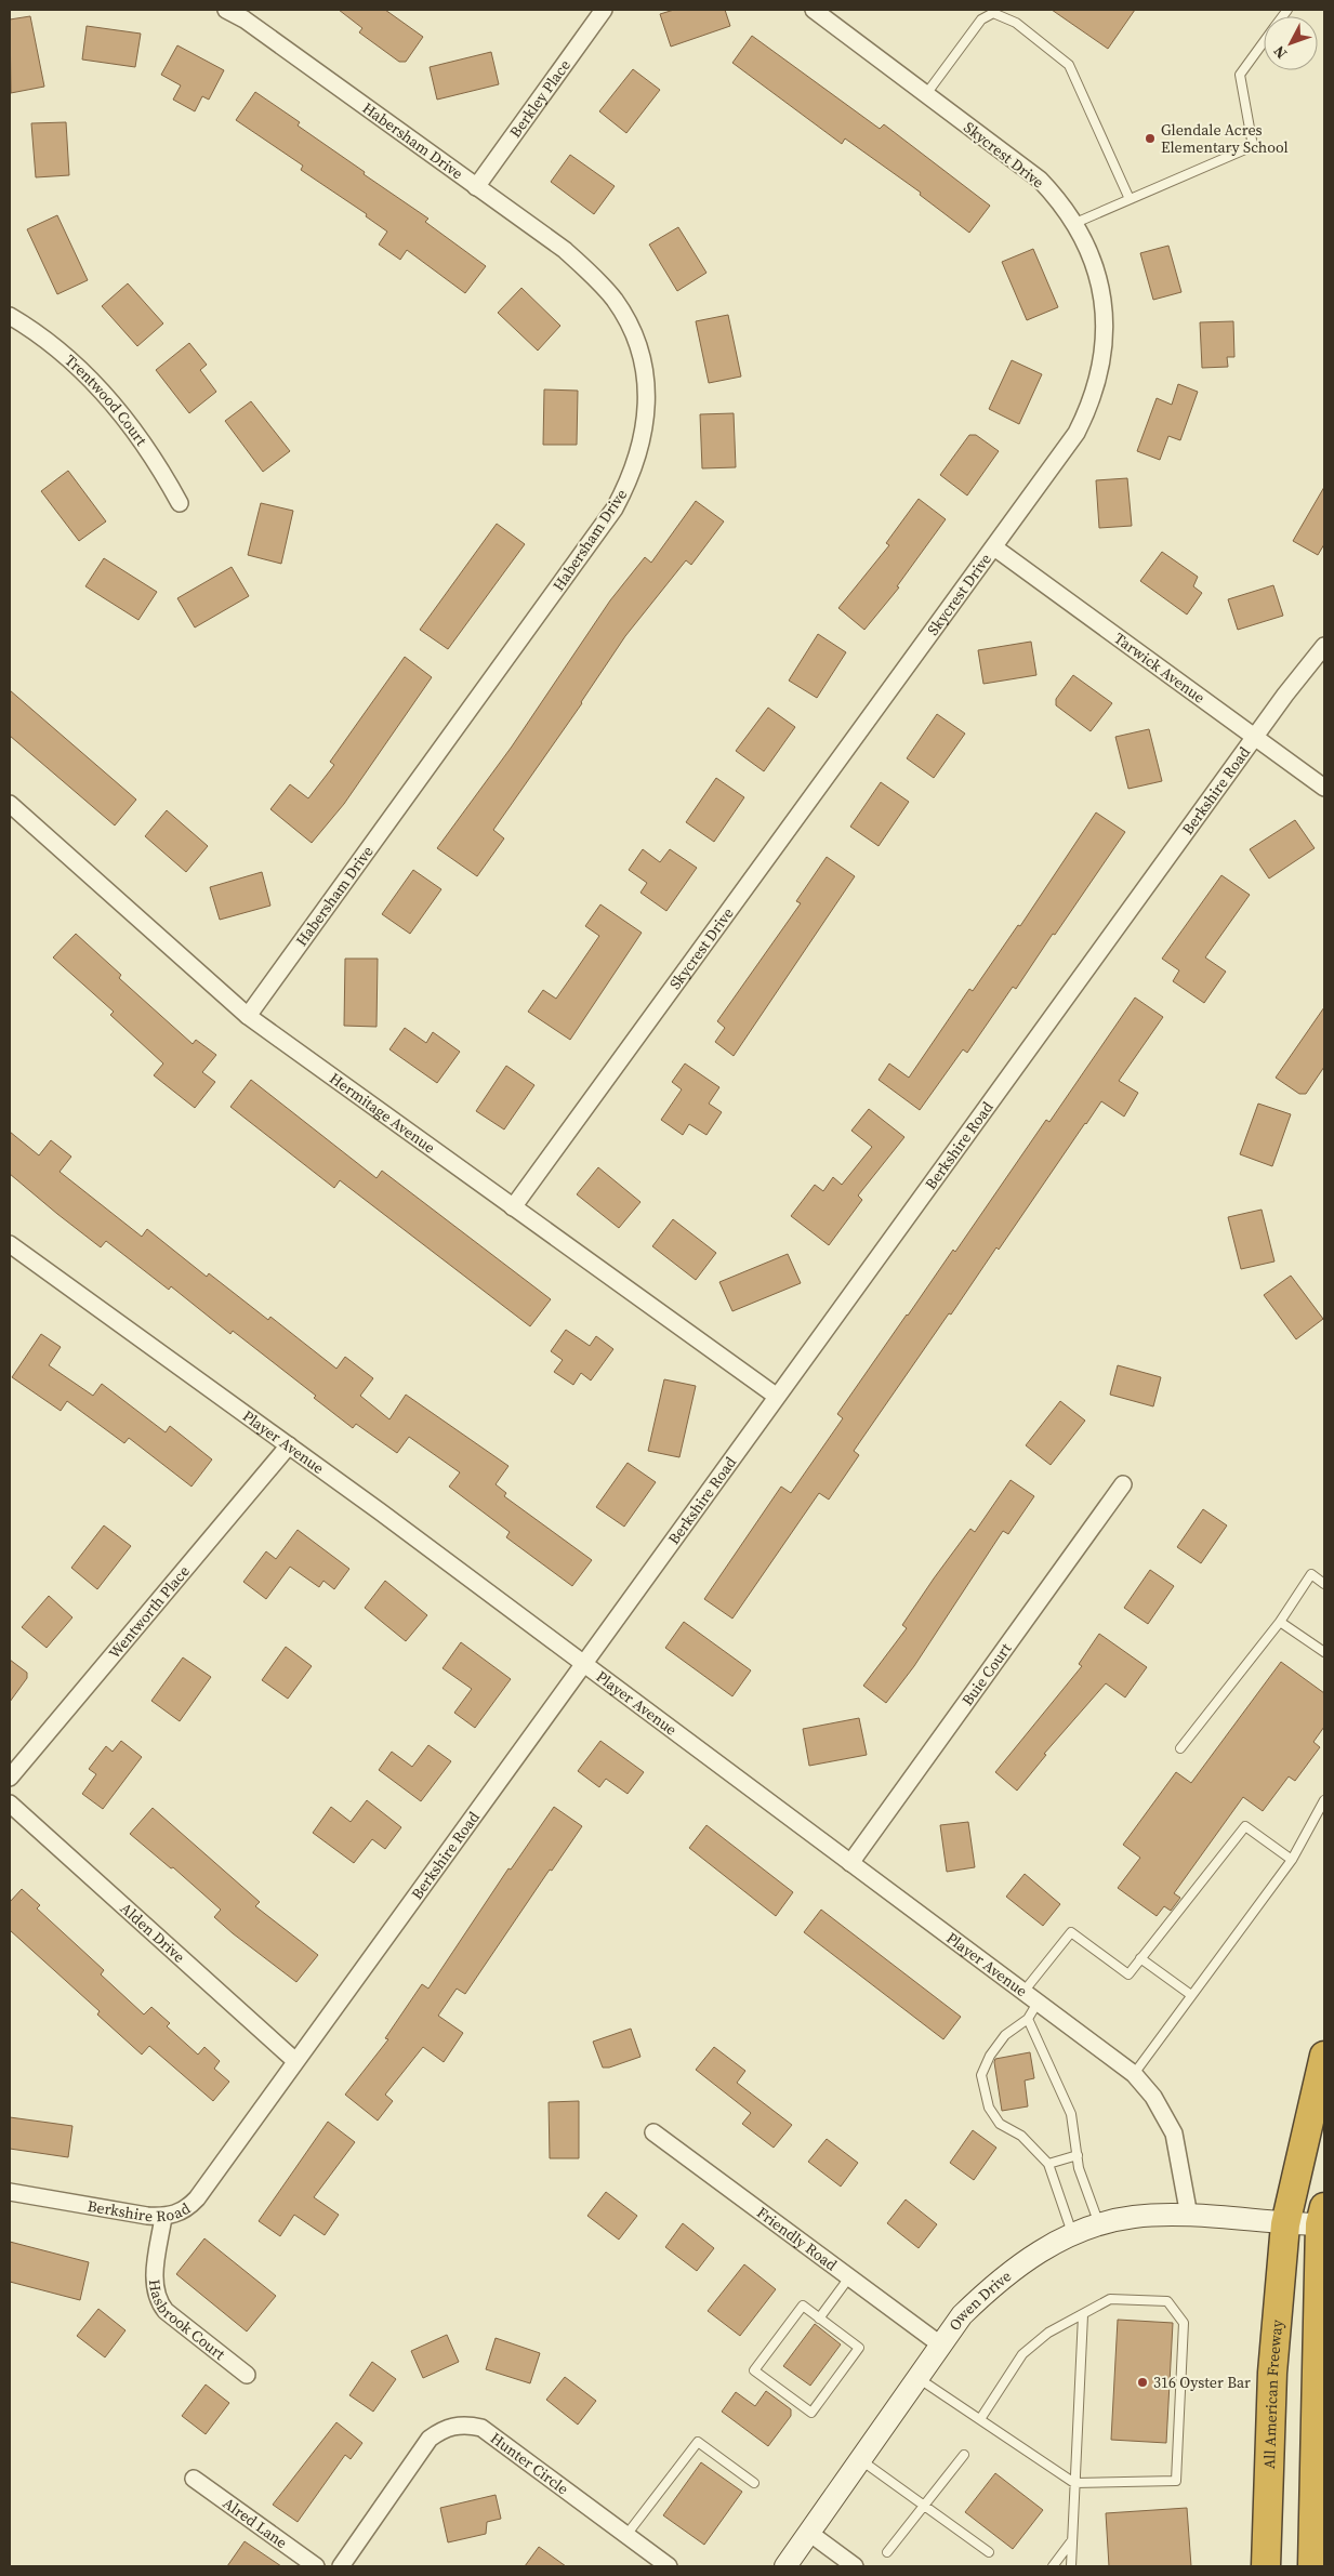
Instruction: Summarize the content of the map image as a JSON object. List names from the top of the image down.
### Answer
{
  "streets": {
    "highway": ["All American Freeway"],
    "main road": ["Owen Drive"],
    "street": [
      "Berkley Place",
      "Habersham Drive",
      "Skycrest Drive",
      "Trentwood Court",
      "Tarwick Avenue",
      "Berkshire Road",
      "Hermitage Avenue",
      "Player Avenue",
      "Wentworth Place",
      "Buie Court",
      "Alden Drive",
      "Friendly Road",
      "Hasbrook Court",
      "Hunter Circle",
      "Alred Lane"
    ]
  },
  "crossings": [
    ["Berkley Place", "Habersham Drive"],
    ["Habersham Drive", "Hermitage Avenue"],
    ["Skycrest Drive", "Tarwick Avenue"],
    ["Skycrest Drive", "Hermitage Avenue"],
    ["Tarwick Avenue", "Berkshire Road"],
    ["Berkshire Road", "Hermitage Avenue"],
    ["Berkshire Road", "Player Avenue"],
    ["Berkshire Road", "Alden Drive"],
    ["Berkshire Road", "Hasbrook Court"],
    ["Player Avenue", "Wentworth Place"],
    ["Player Avenue", "Buie Court"],
    ["Player Avenue", "Owen Drive"],
    ["Friendly Road", "Owen Drive"],
    ["Owen Drive", "All American Freeway"]
  ],
  "places": ["Glendale Acres Elementary School", "316 Oyster Bar"],
  "north": "bottom left"
}
